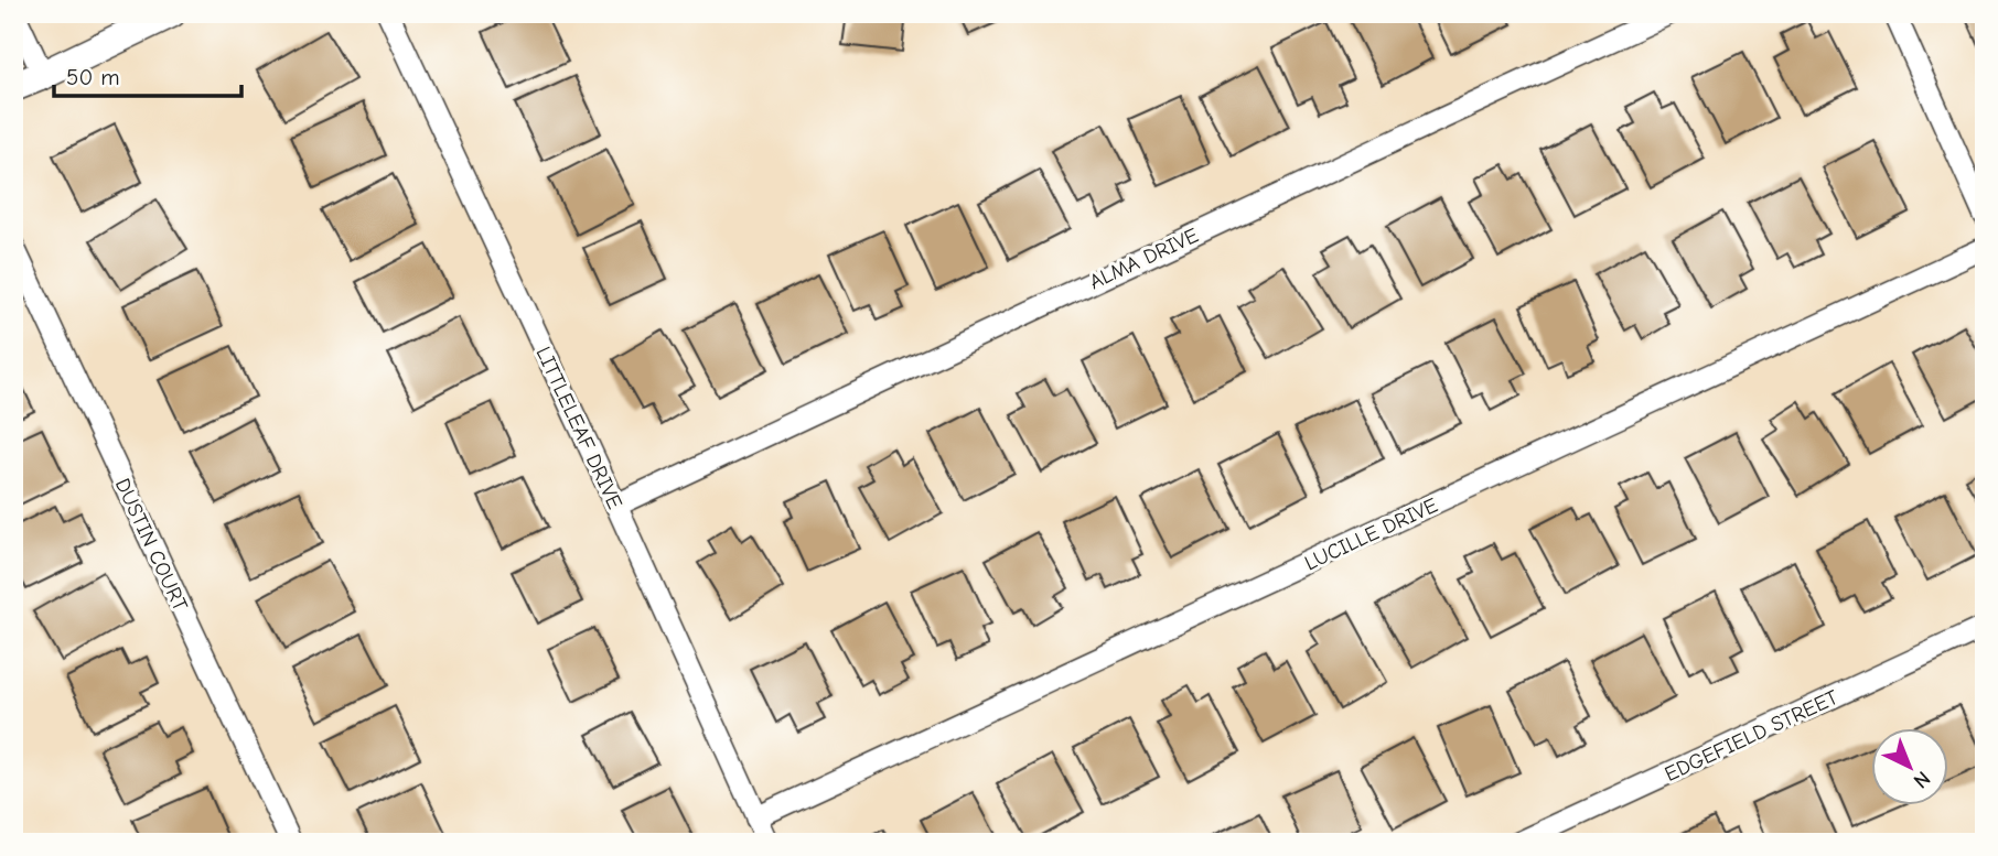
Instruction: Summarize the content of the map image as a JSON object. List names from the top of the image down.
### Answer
{
  "streets": {
    "street": [
      "ALMA DRIVE",
      "LITTLELEAF DRIVE",
      "LUCILLE DRIVE",
      "DUSTIN COURT",
      "EDGEFIELD STREET"
    ]
  },
  "crossings": [
    ["ALMA DRIVE", "LITTLELEAF DRIVE"],
    ["LITTLELEAF DRIVE", "LUCILLE DRIVE"]
  ],
  "scale_bar": "50 m",
  "north": "bottom right"
}
